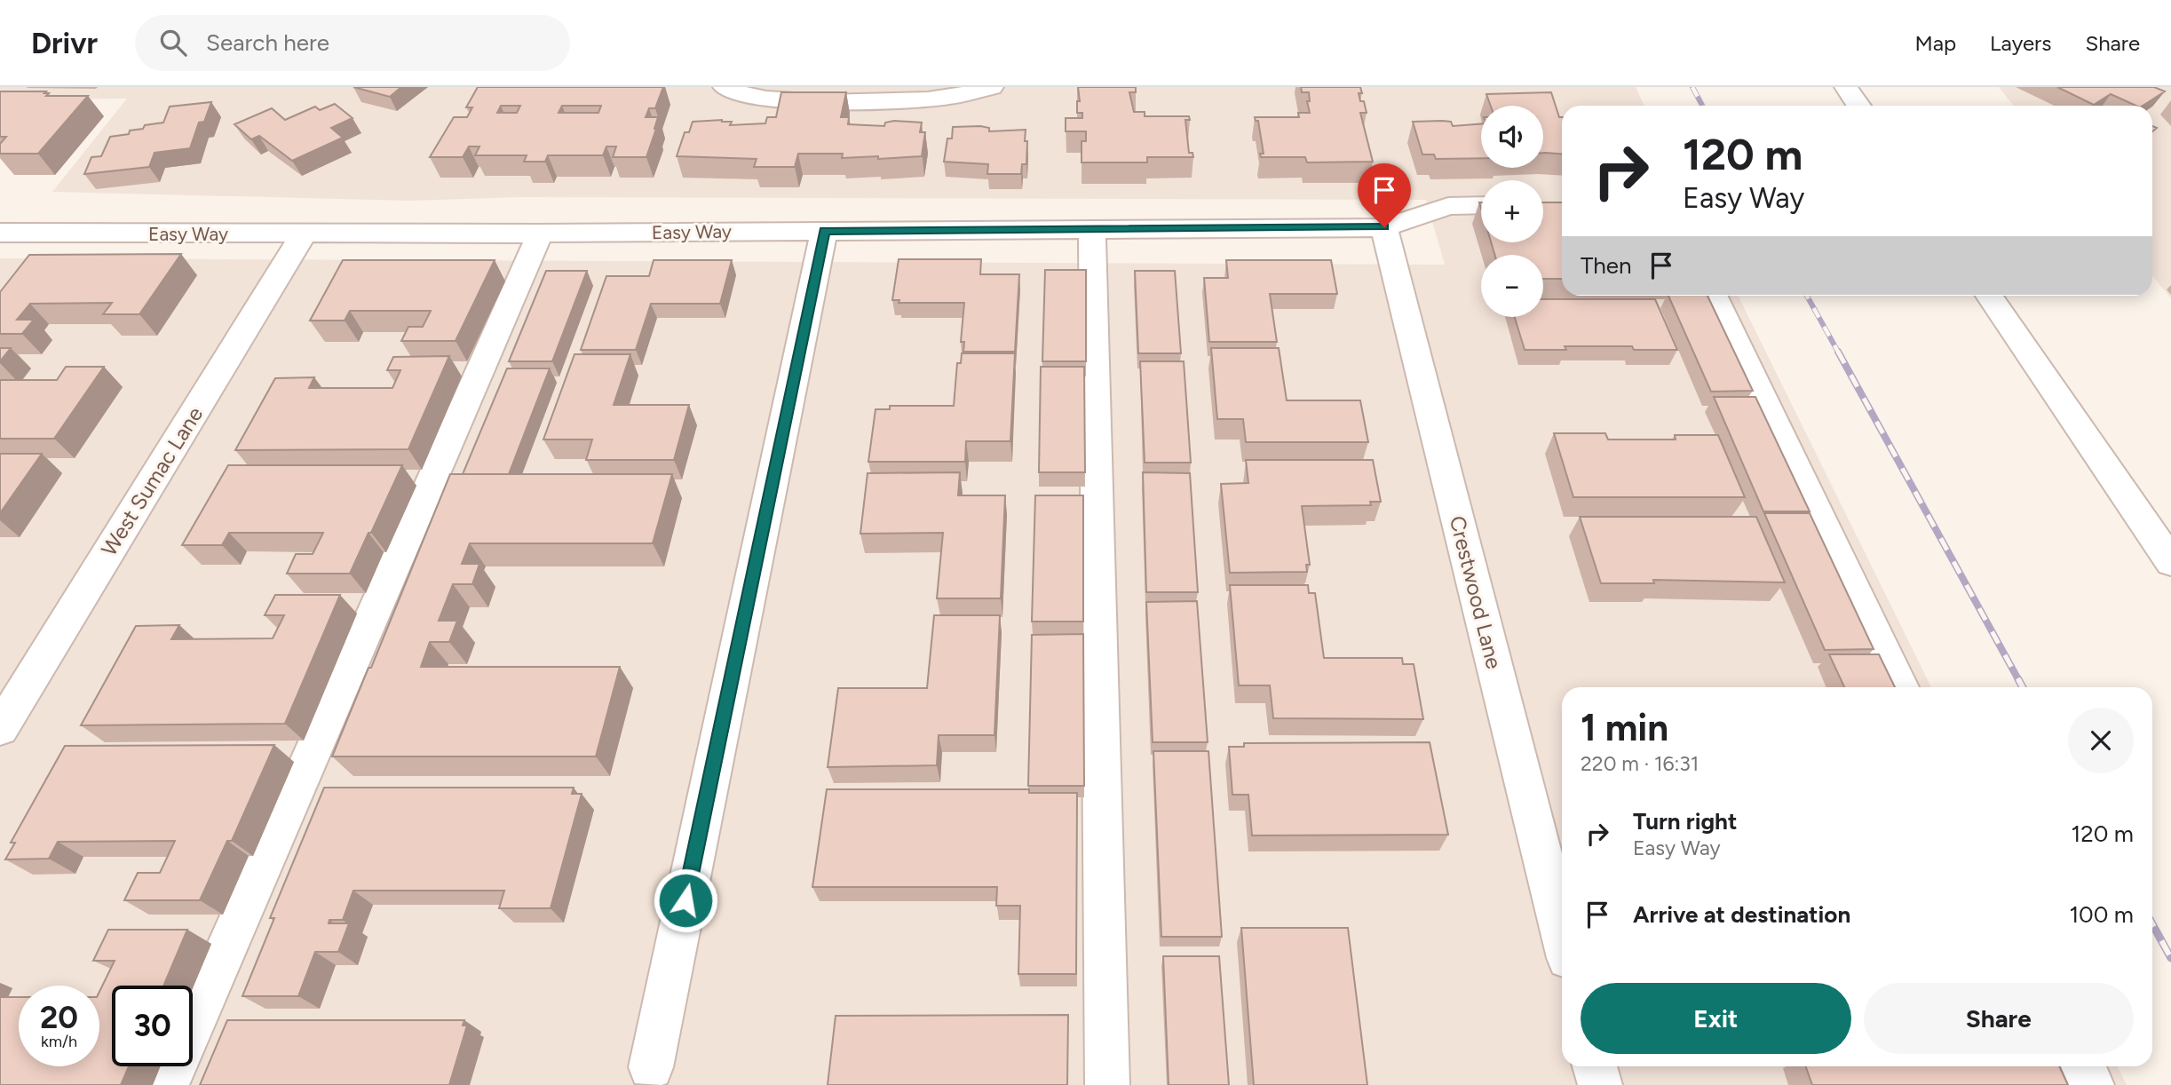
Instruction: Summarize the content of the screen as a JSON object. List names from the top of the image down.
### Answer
{
  "streets": {
    "street": ["Easy Way", "West Sumac Lane", "Crestwood Lane"]
  },
  "crossings": [
    ["Easy Way", "West Sumac Lane"],
    ["Easy Way", "Crestwood Lane"]
  ],
  "page": {
    "header": "Drivr",
    "search": "Search here",
    "nav": ["Map", "Layers", "Share"],
    "map_buttons": ["+", "−"],
    "turn": ["120 m", "Easy Way"],
    "then": "Then",
    "heading": ["1 min", "220 m · 16:31"],
    "list": [
      {
        "name": "Turn right",
        "note": "Easy Way",
        "value": "120 m"
      },
      {
        "name": "Arrive at destination",
        "value": "100 m"
      }
    ],
    "buttons": ["Exit", "Share"],
    "speed": "20 km/h",
    "limit": "30"
  }
}
